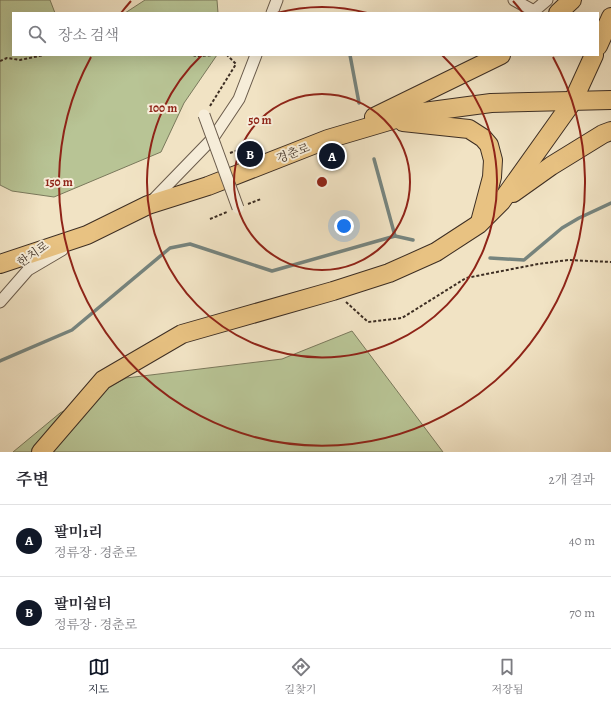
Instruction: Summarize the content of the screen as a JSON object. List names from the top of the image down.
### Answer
{
  "streets": {
    "main road": ["경춘로"],
    "street": ["한치로"]
  },
  "crossings": [
    ["경춘로", "한치로"]
  ],
  "page": {
    "search": "장소 검색",
    "pins": ["B", "A"],
    "heading": ["주변", "2개 결과"],
    "list": [
      {
        "mark": "A",
        "name": "팔미1리",
        "note": "정류장 · 경춘로",
        "value": "40 m"
      },
      {
        "mark": "B",
        "name": "팔미쉼터",
        "note": "정류장 · 경춘로",
        "value": "70 m"
      }
    ],
    "nav": ["지도", "길찾기", "저장됨"]
  },
  "rings": ["100 m", "50 m", "150 m"]
}
